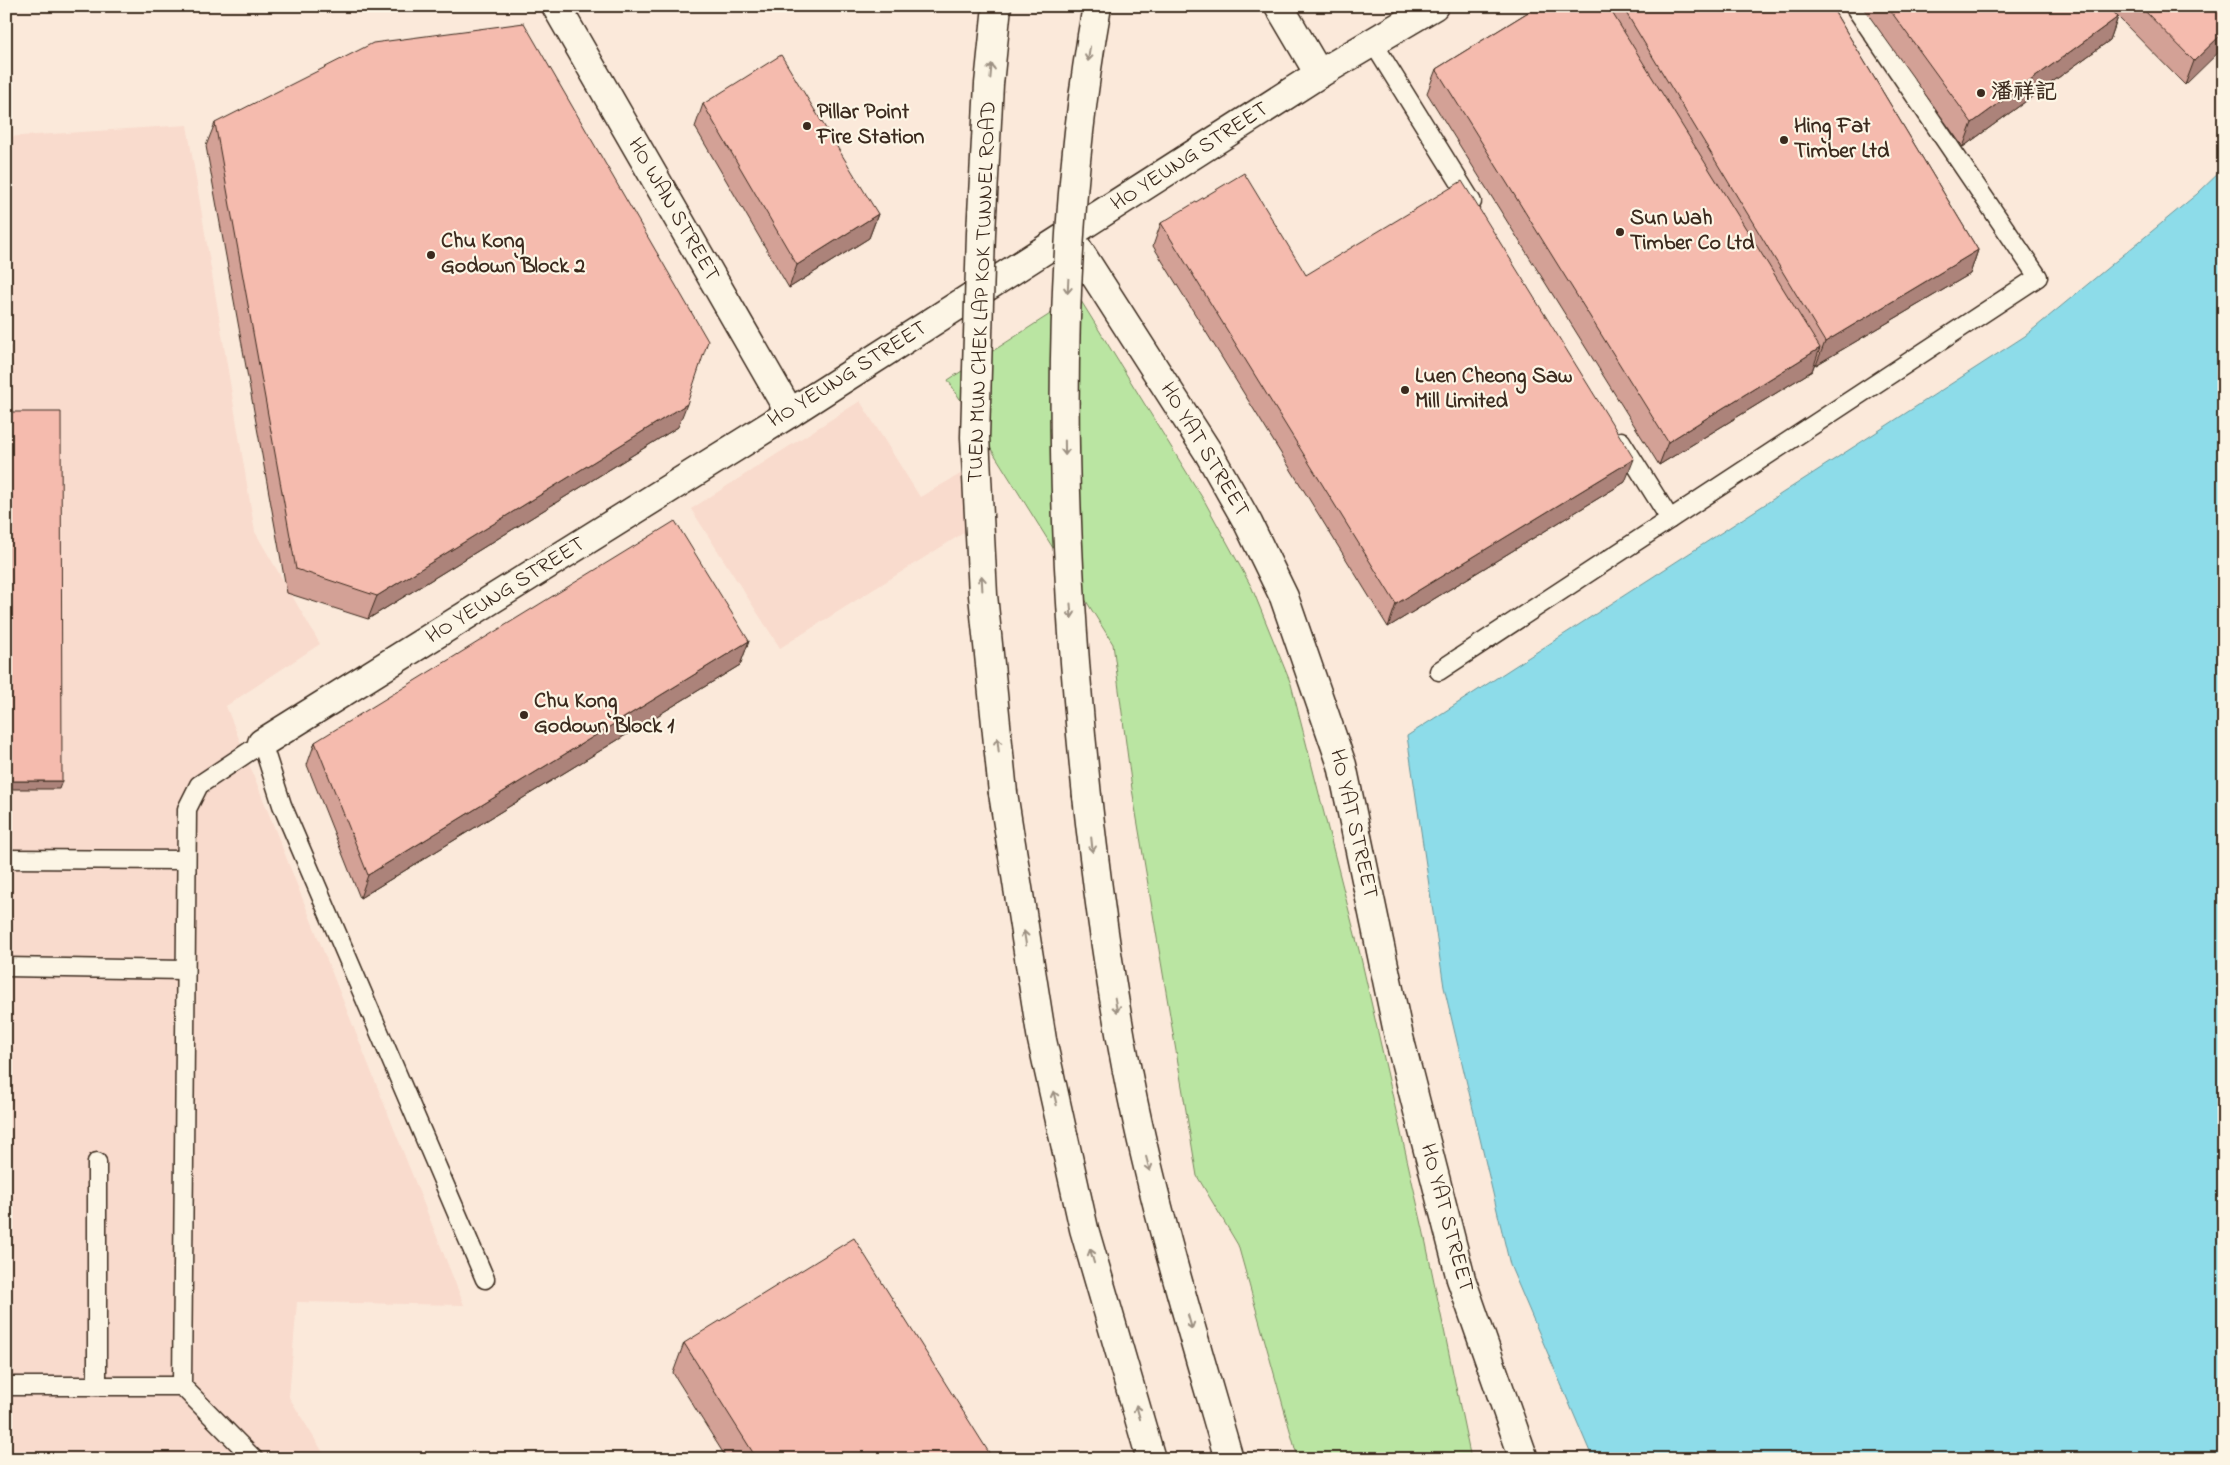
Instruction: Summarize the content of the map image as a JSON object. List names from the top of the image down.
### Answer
{
  "streets": {
    "main road": [
      "HO YEUNG STREET",
      "HO WAN STREET",
      "TUEN MUN CHEK LAP KOK TUNNEL ROAD",
      "HO YAT STREET"
    ]
  },
  "crossings": [
    ["HO YEUNG STREET", "HO WAN STREET"],
    ["HO YEUNG STREET", "HO YAT STREET"]
  ],
  "places": [
    "潘祥記",
    "Pillar Point Fire Station",
    "Hing Fat Timber Ltd",
    "Sun Wah Timber Co Ltd",
    "Chu Kong Godown Block 2",
    "Luen Cheong Saw Mill Limited",
    "Chu Kong Godown Block 1"
  ]
}
